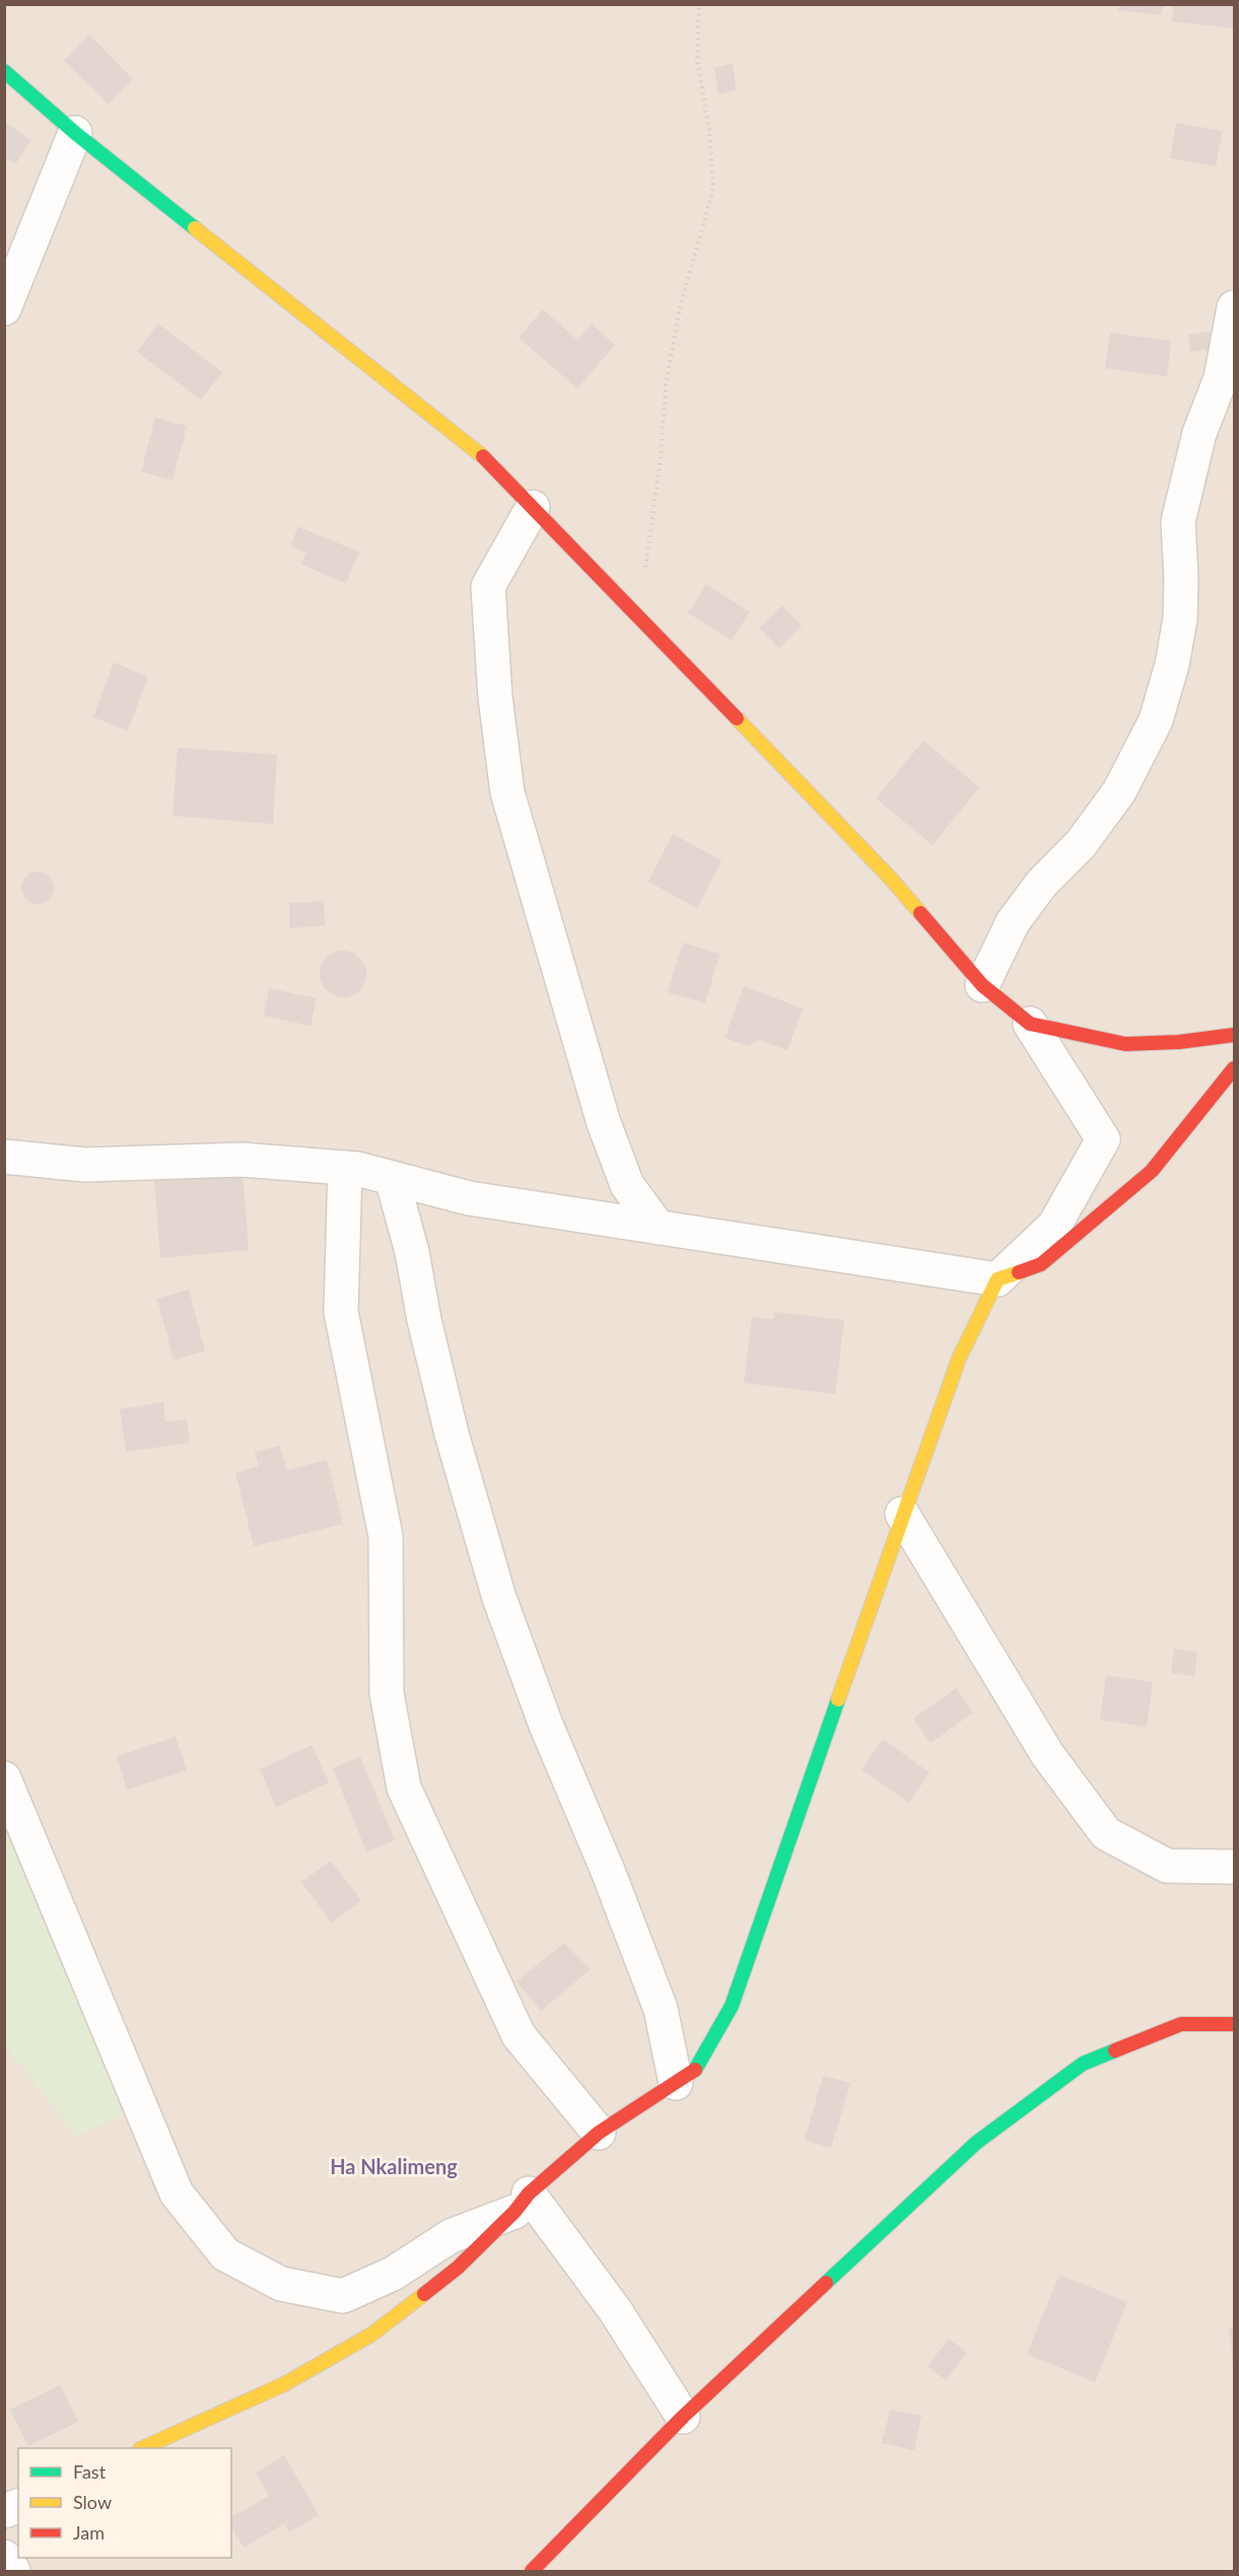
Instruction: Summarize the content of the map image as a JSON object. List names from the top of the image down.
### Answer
{
  "districts": ["Ha Nkalimeng"],
  "legend": ["Fast", "Slow", "Jam"]
}
